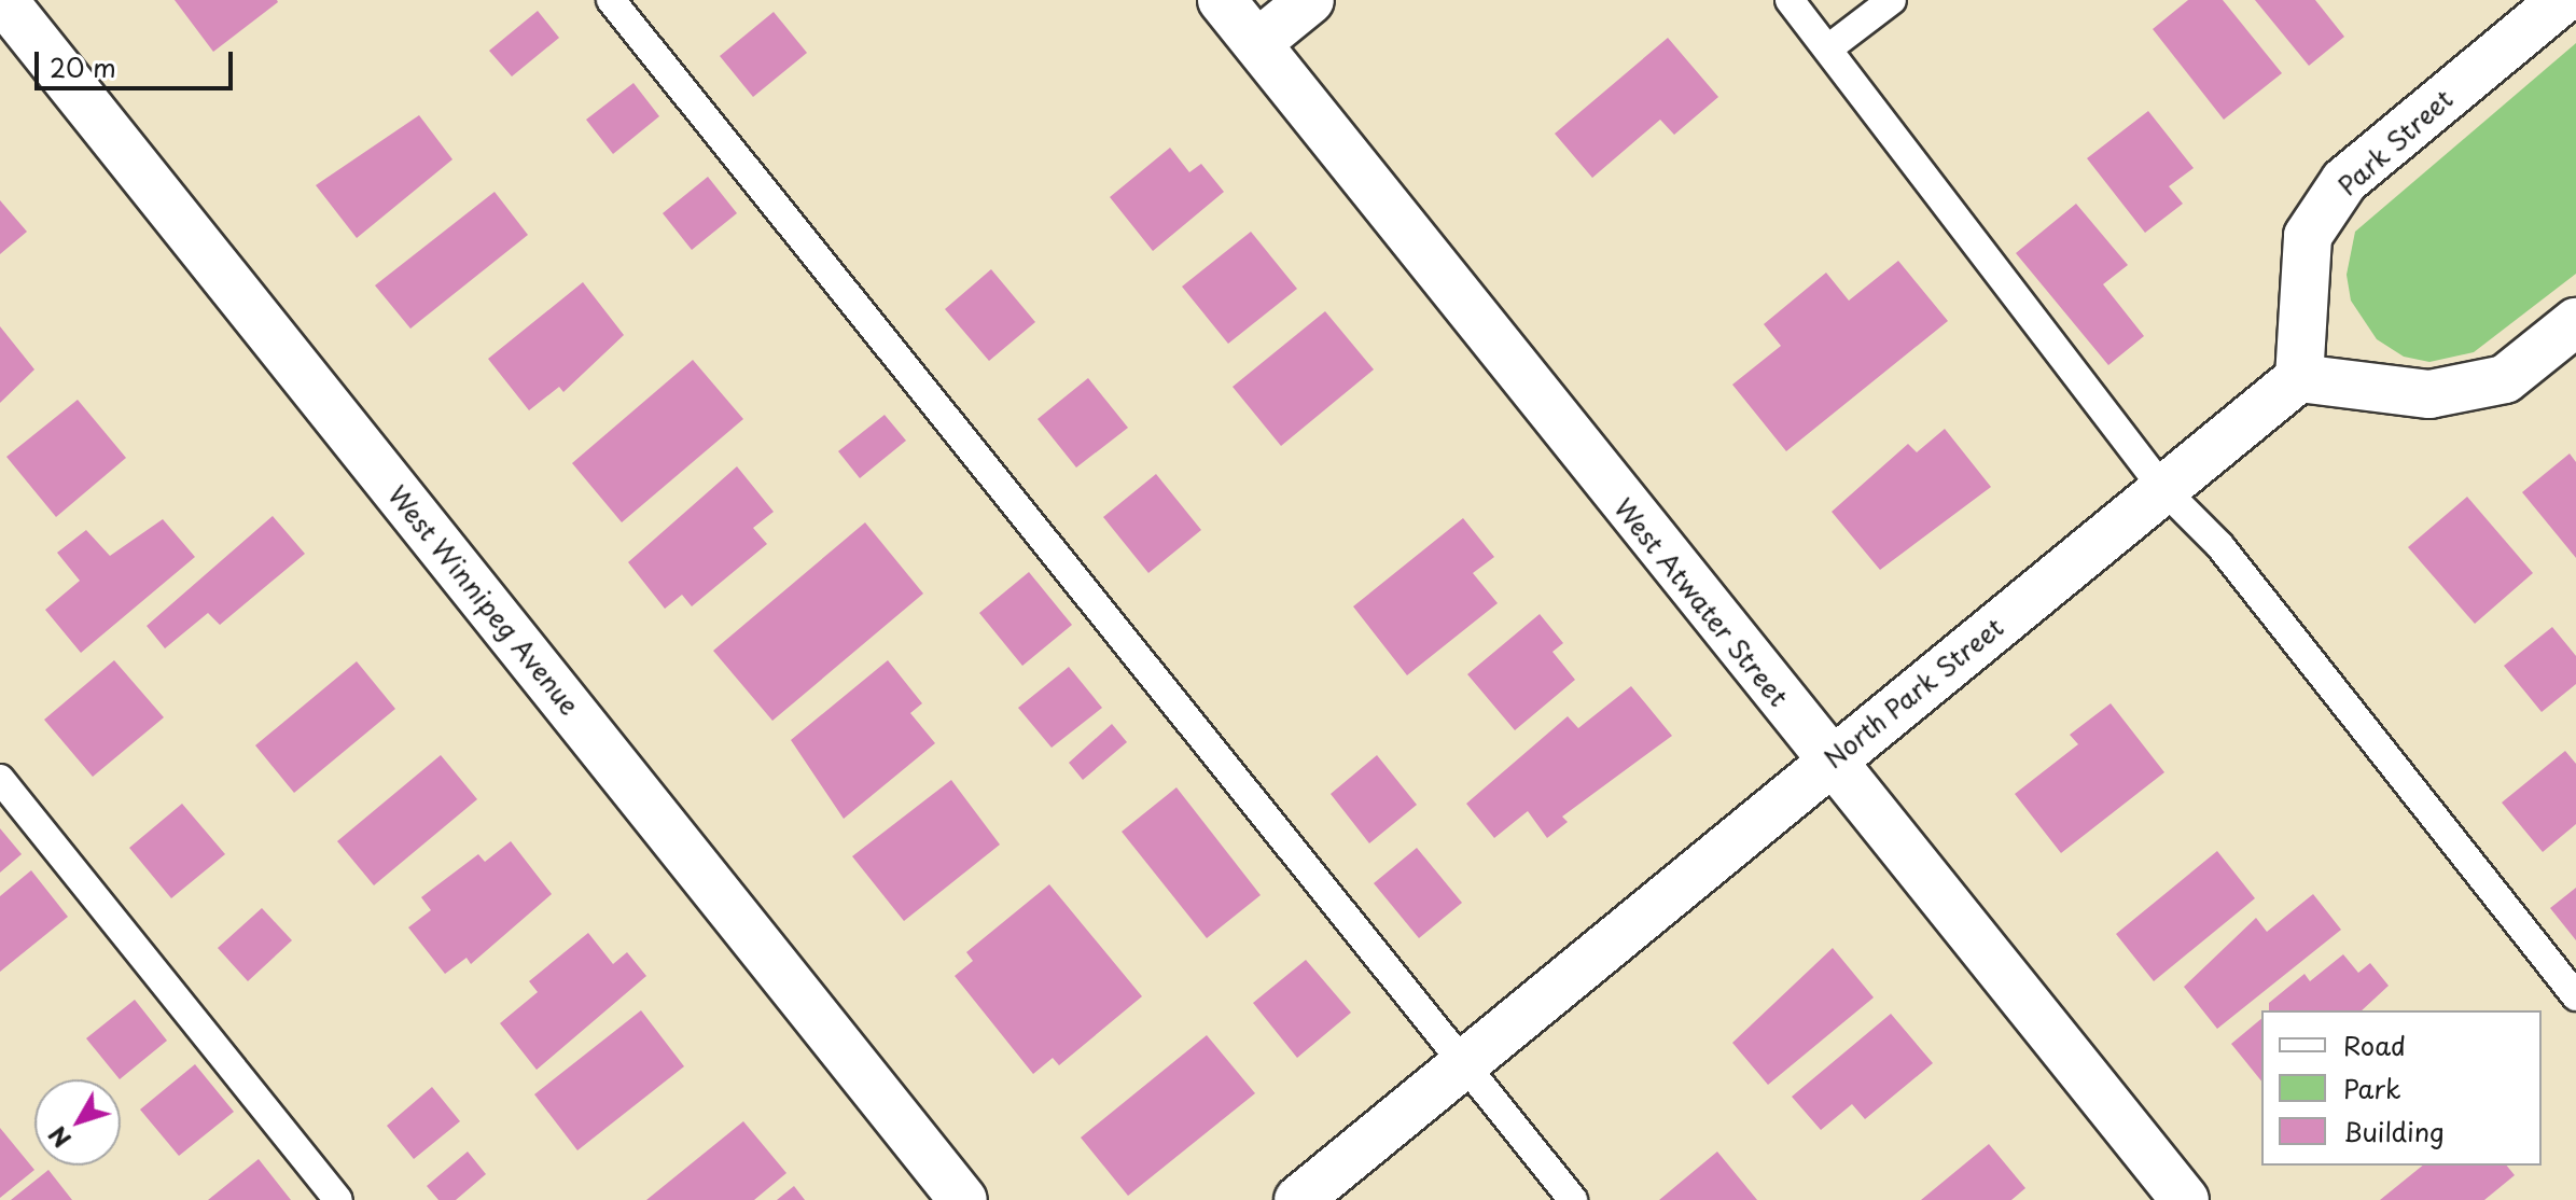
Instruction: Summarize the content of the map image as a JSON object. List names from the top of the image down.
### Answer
{
  "streets": {
    "street": [
      "Park Street",
      "West Winnipeg Avenue",
      "West Atwater Street",
      "North Park Street"
    ]
  },
  "crossings": [
    ["Park Street", "North Park Street"],
    ["West Atwater Street", "North Park Street"]
  ],
  "legend": ["Road", "Park", "Building"],
  "scale_bar": "20 m",
  "north": "bottom left"
}
